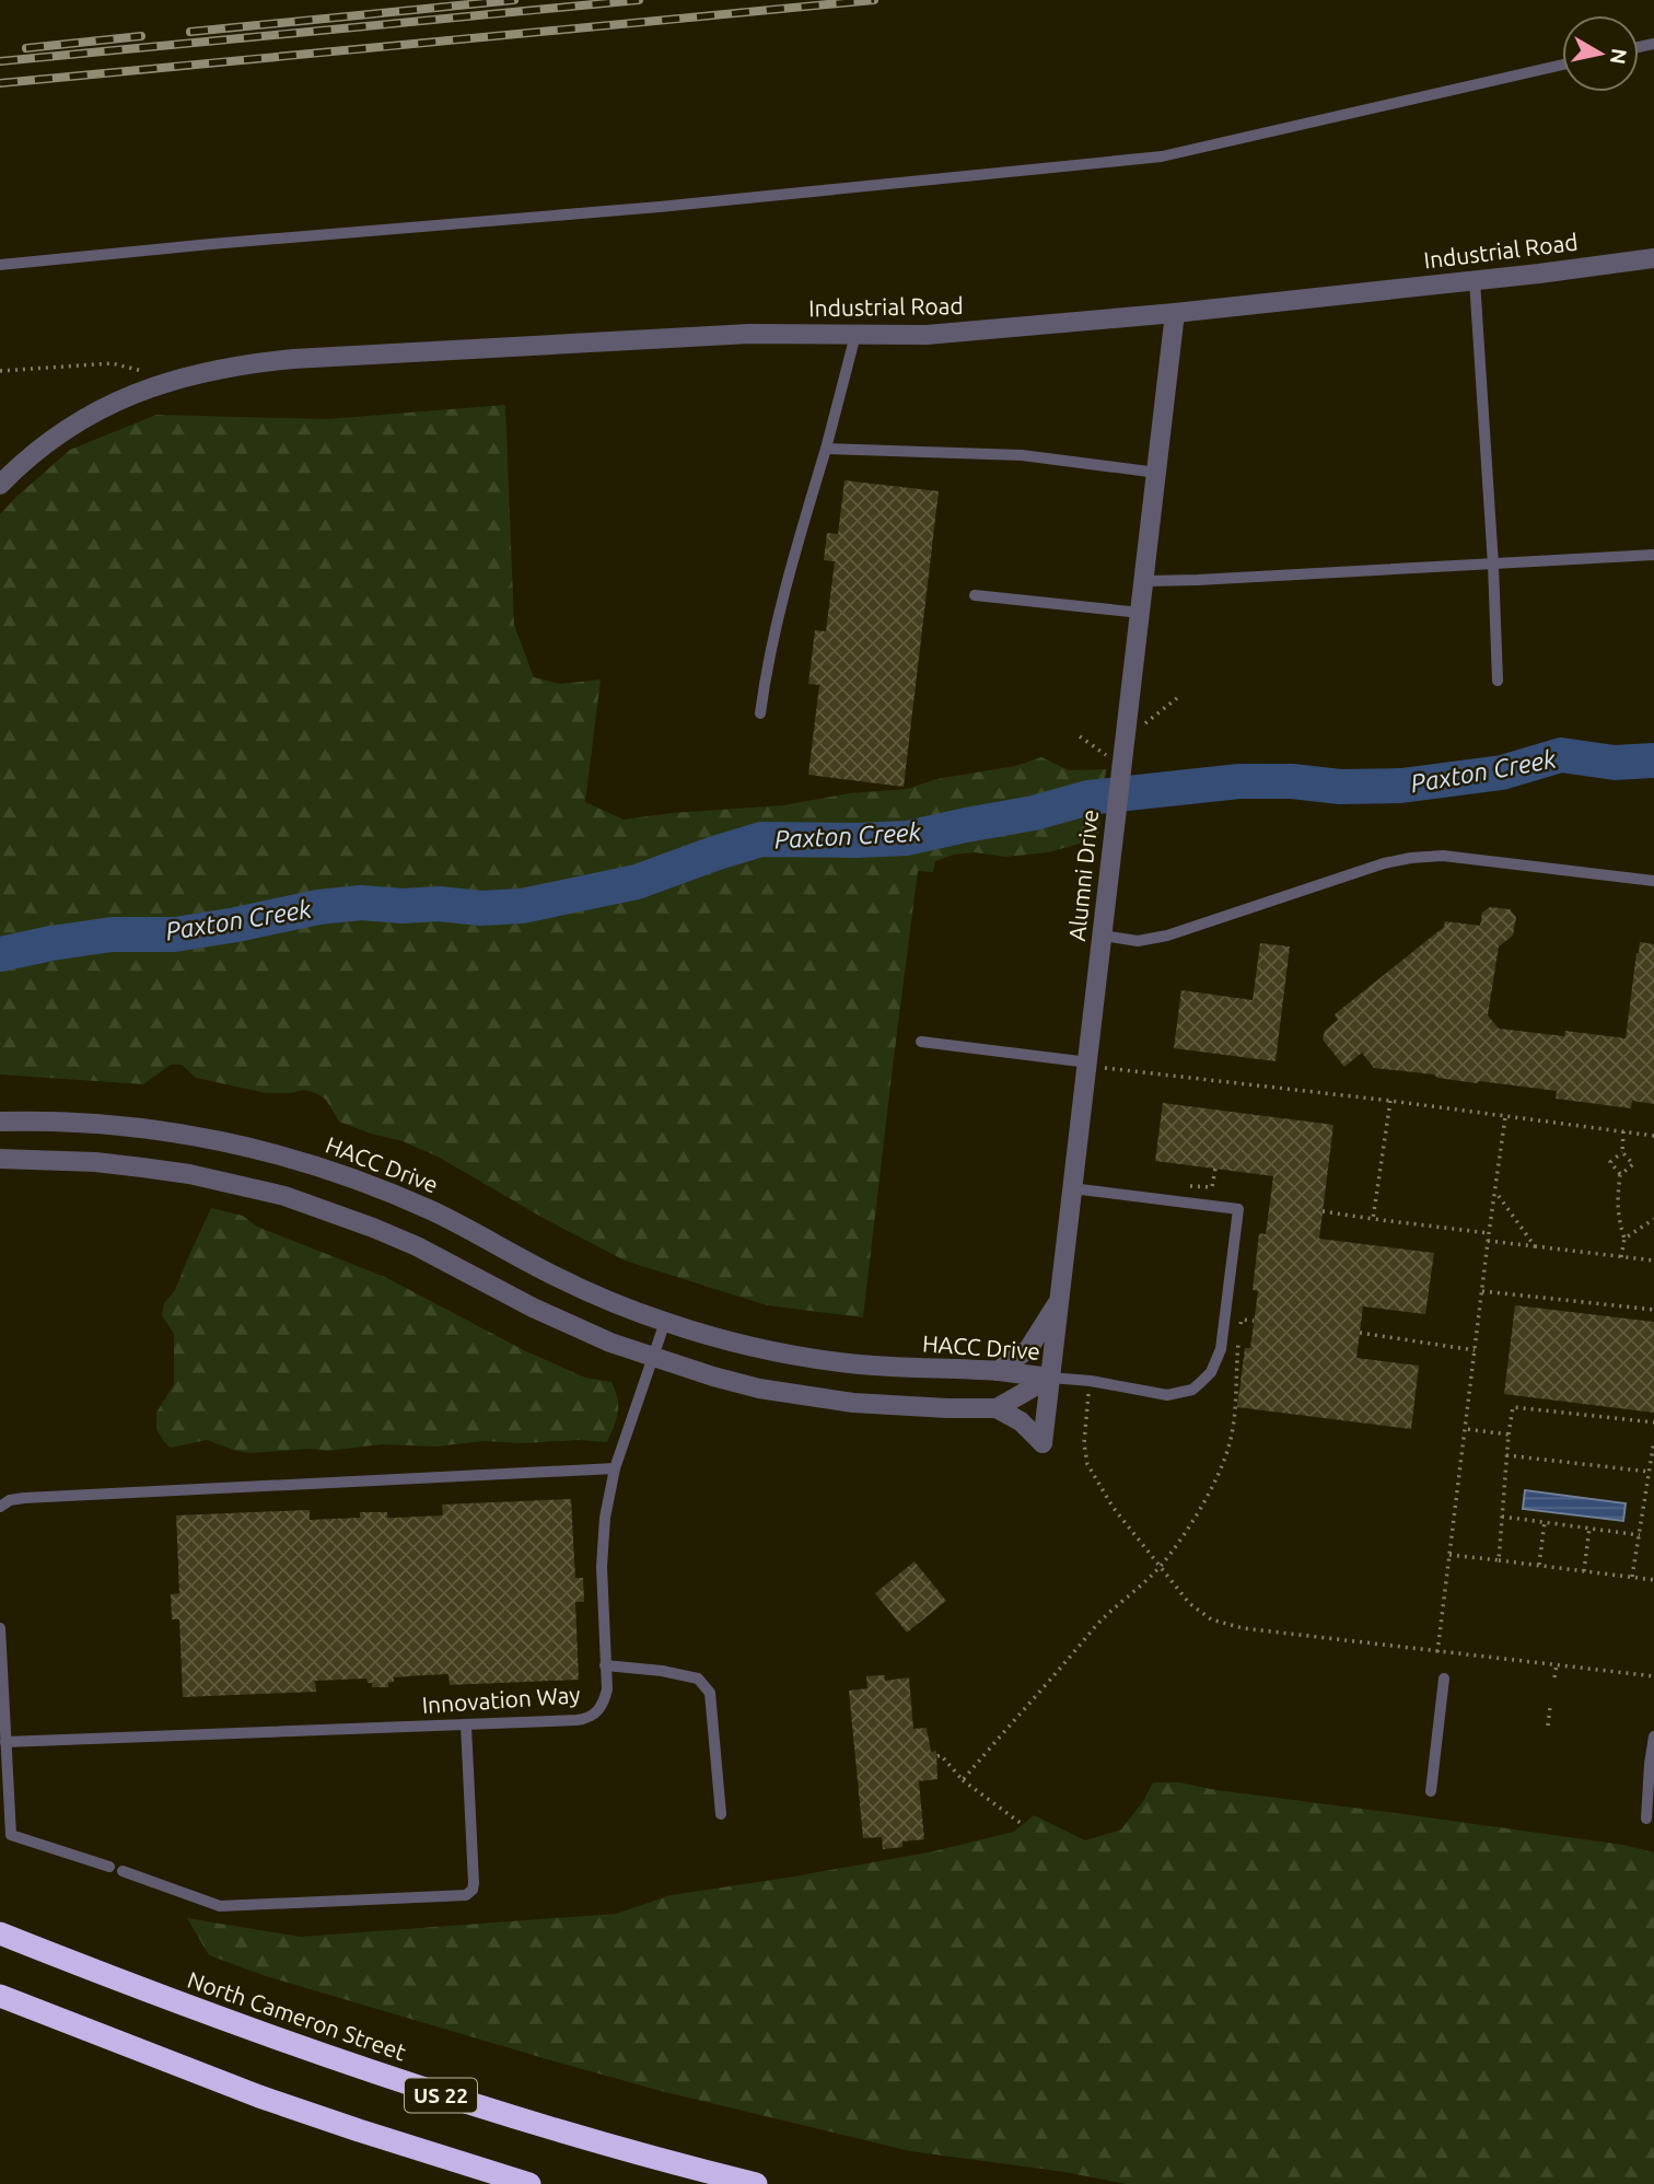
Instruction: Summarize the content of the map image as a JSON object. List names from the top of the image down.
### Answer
{
  "streets": {
    "highway": ["North Cameron Street", "US 22"],
    "street": ["Industrial Road", "Alumni Drive", "HACC Drive"],
    "lane": ["Innovation Way"]
  },
  "crossings": [
    ["Industrial Road", "Alumni Drive"],
    ["Alumni Drive", "HACC Drive"],
    ["HACC Drive", "Innovation Way"]
  ],
  "water": ["Paxton Creek"],
  "north": "right"
}
